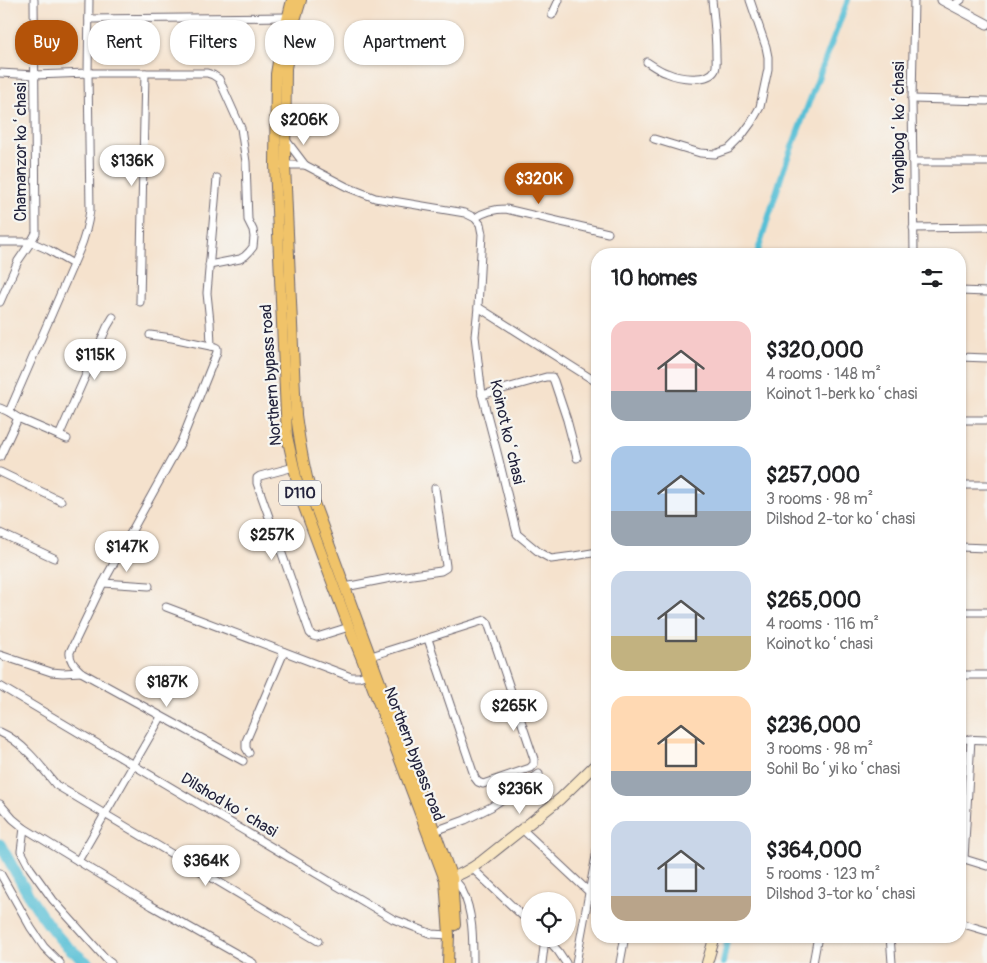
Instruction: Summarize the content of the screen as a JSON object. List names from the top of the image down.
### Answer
{
  "streets": {
    "main road": ["Northern bypass road", "D110"],
    "street": [
      "Yangibogʻ koʻchasi",
      "Chamanzor koʻchasi",
      "Koinot koʻchasi",
      "Dilshod koʻchasi"
    ]
  },
  "crossings": [
    ["Northern bypass road", "Dilshod koʻchasi"]
  ],
  "page": {
    "chip": [
      "Buy",
      "Rent",
      "Filters",
      "New",
      "Apartment"
    ],
    "price": [
      "$206K",
      "$136K",
      "$320K",
      "$115K",
      "$257K",
      "$147K",
      "$187K",
      "$265K",
      "$236K",
      "$364K"
    ],
    "heading": "10 homes",
    "list": [
      {
        "name": "$320,000",
        "note": "4 rooms · 148 m² · Koinot 1-berk koʻchasi"
      },
      {
        "name": "$257,000",
        "note": "3 rooms · 98 m² · Dilshod 2-tor koʻchasi"
      },
      {
        "name": "$265,000",
        "note": "4 rooms · 116 m² · Koinot koʻchasi"
      },
      {
        "name": "$236,000",
        "note": "3 rooms · 98 m² · Sohil Boʻyi koʻchasi"
      },
      {
        "name": "$364,000",
        "note": "5 rooms · 123 m² · Dilshod 3-tor koʻchasi"
      }
    ]
  }
}
